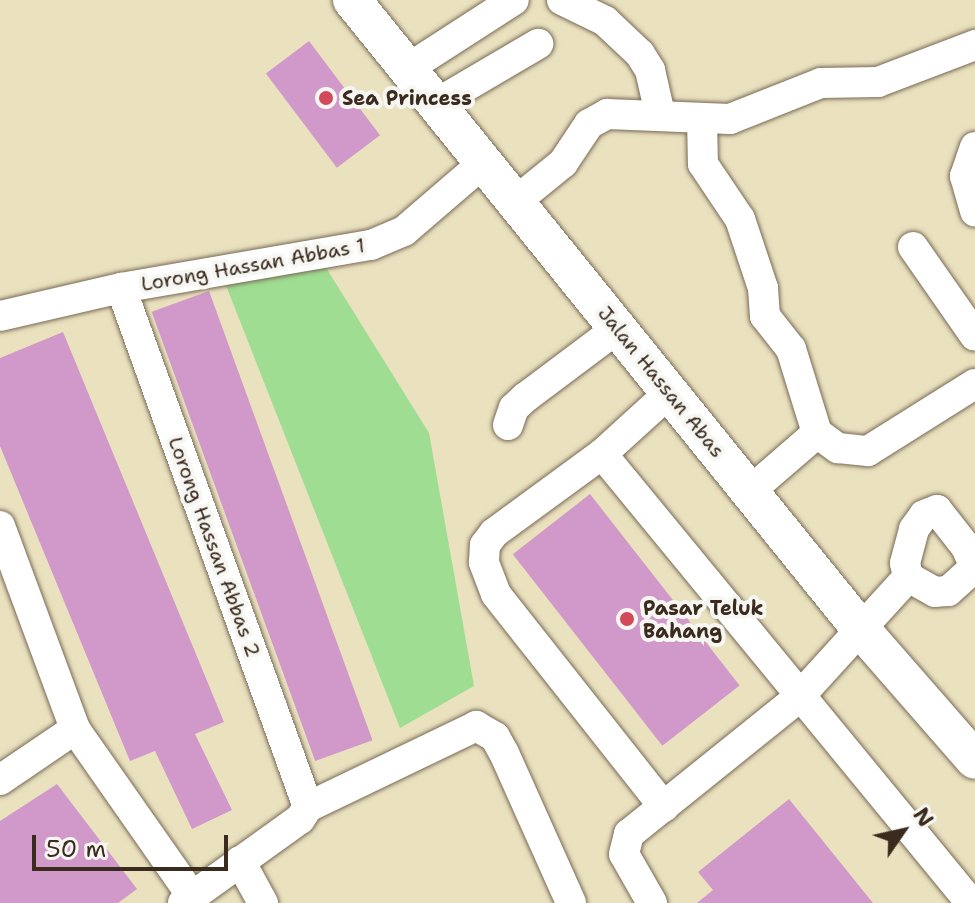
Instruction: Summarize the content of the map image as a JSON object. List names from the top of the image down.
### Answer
{
  "streets": {
    "main road": ["Jalan Hassan Abas"],
    "street": ["Lorong Hassan Abbas 1", "Lorong Hassan Abbas 2"]
  },
  "crossings": [
    ["Lorong Hassan Abbas 1", "Jalan Hassan Abas"],
    ["Lorong Hassan Abbas 1", "Lorong Hassan Abbas 2"]
  ],
  "places": ["Sea Princess", "Pasar Teluk Bahang"],
  "scale_bar": "50 m",
  "north": "top right"
}
